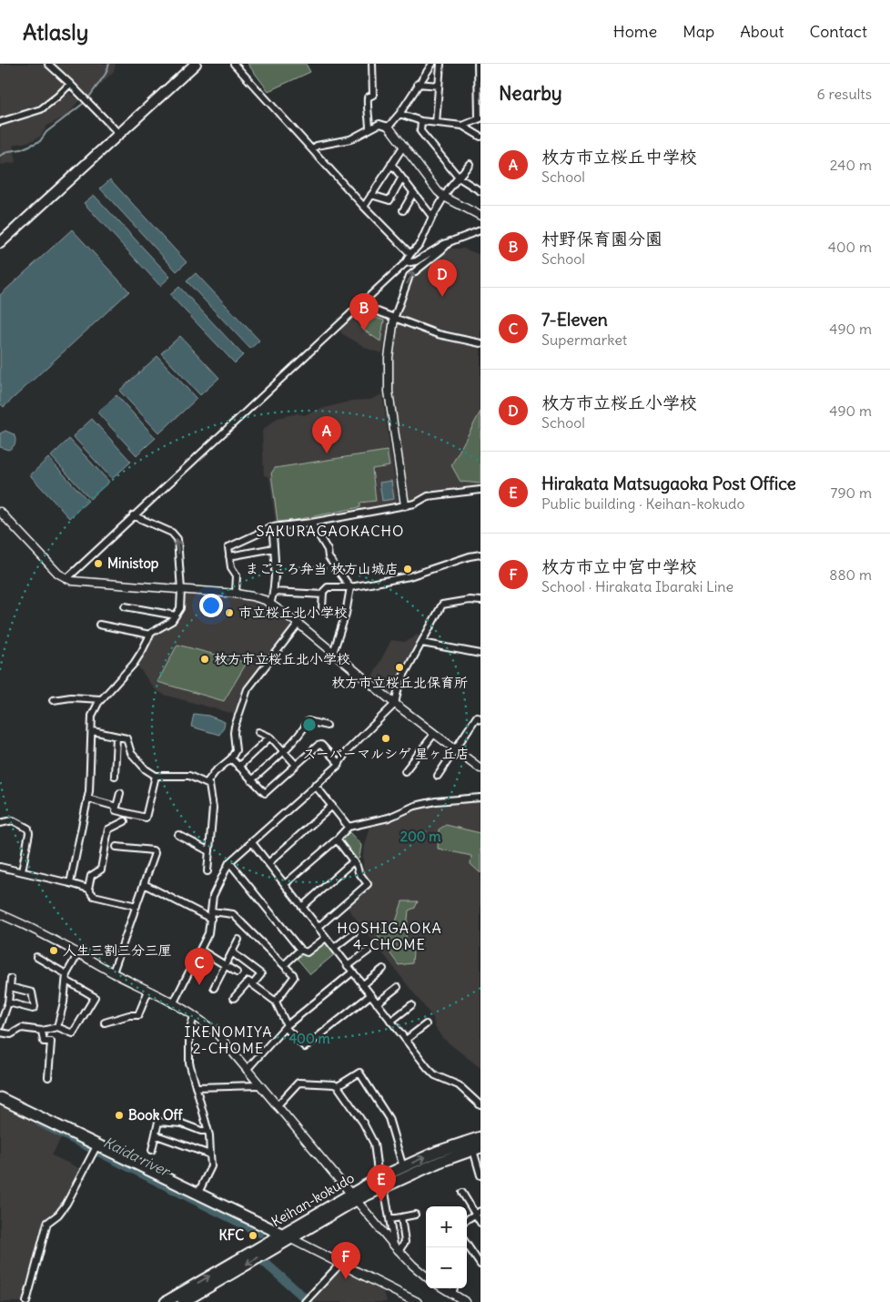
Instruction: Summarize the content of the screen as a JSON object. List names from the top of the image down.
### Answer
{
  "streets": {
    "highway": ["Keihan-kokudo"]
  },
  "districts": ["SAKURAGAOKACHO", "HOSHIGAOKA 4-CHOME", "IKENOMIYA 2-CHOME"],
  "water": ["Kaida river"],
  "places": [
    "Ministop",
    "まごころ弁当 枚方山城店",
    "市立桜丘北小学校",
    "枚方市立桜丘北小学校",
    "枚方市立桜丘北保育所",
    "スーパーマルシゲ 星ヶ丘店",
    "人生三割三分三厘",
    "Book Off",
    "KFC"
  ],
  "page": {
    "header": "Atlasly",
    "nav": [
      "Home",
      "Map",
      "About",
      "Contact"
    ],
    "heading": ["Nearby", "6 results"],
    "list": [
      {
        "mark": "A",
        "name": "枚方市立桜丘中学校",
        "note": "School",
        "value": "240 m"
      },
      {
        "mark": "B",
        "name": "村野保育園分園",
        "note": "School",
        "value": "400 m"
      },
      {
        "mark": "C",
        "name": "7-Eleven",
        "note": "Supermarket",
        "value": "490 m"
      },
      {
        "mark": "D",
        "name": "枚方市立桜丘小学校",
        "note": "School",
        "value": "490 m"
      },
      {
        "mark": "E",
        "name": "Hirakata Matsugaoka Post Office",
        "note": "Public building · Keihan-kokudo",
        "value": "790 m"
      },
      {
        "mark": "F",
        "name": "枚方市立中宮中学校",
        "note": "School · Hirakata Ibaraki Line",
        "value": "880 m"
      }
    ],
    "pins": [
      "D",
      "B",
      "A",
      "C",
      "E",
      "F"
    ],
    "map_buttons": ["+", "−"]
  },
  "rings": ["200 m", "400 m"]
}
